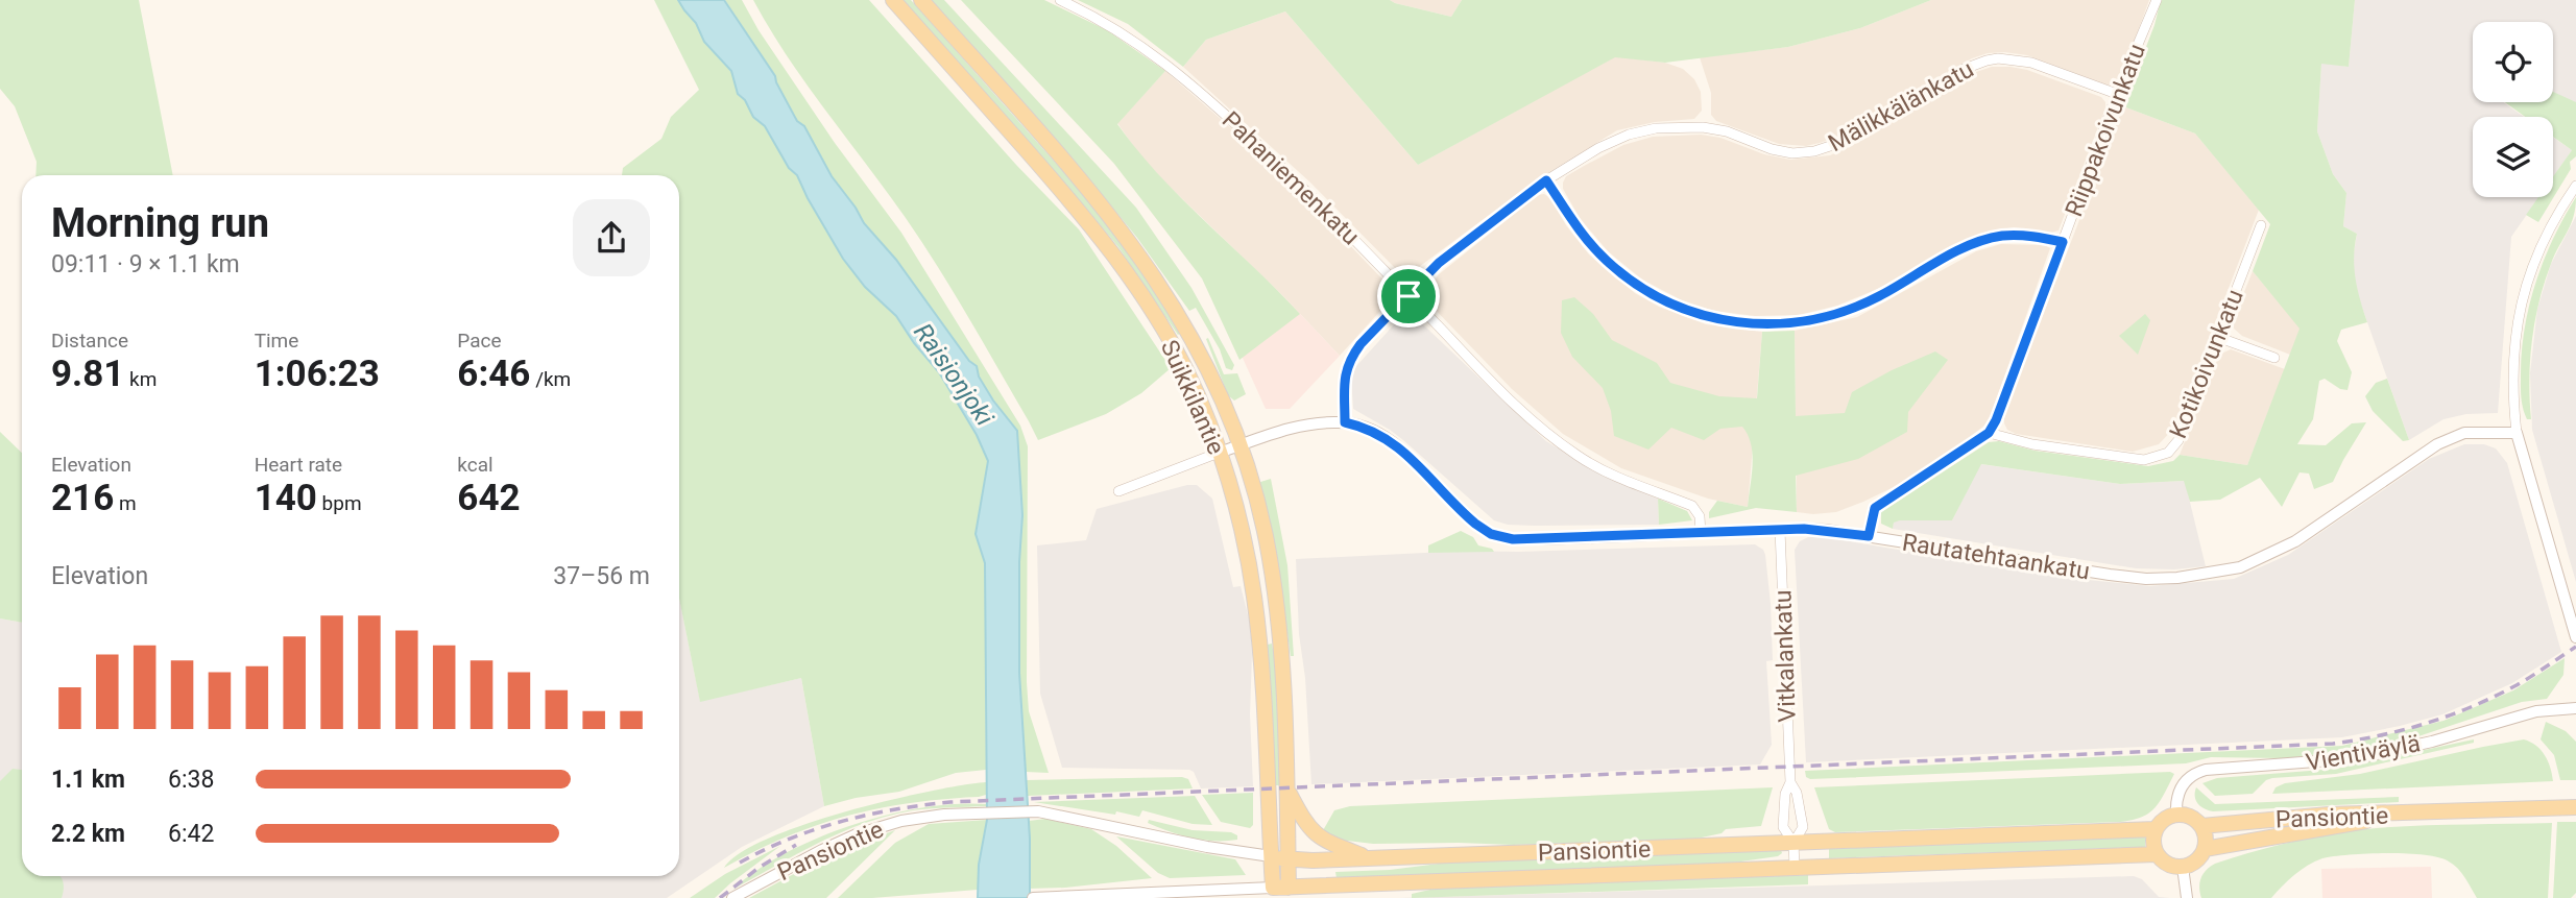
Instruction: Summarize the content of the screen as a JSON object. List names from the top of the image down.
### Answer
{
  "streets": {
    "main road": ["Suikkilantie", "Pansiontie"],
    "street": [
      "Mälikkälänkatu",
      "Riippakoivunkatu",
      "Pahaniemenkatu",
      "Kotikoivunkatu",
      "Rautatehtaankatu",
      "Vitkalankatu",
      "Vientiväylä"
    ]
  },
  "crossings": [
    ["Mälikkälänkatu", "Riippakoivunkatu"],
    ["Mälikkälänkatu", "Pahaniemenkatu"],
    ["Mälikkälänkatu", "Rautatehtaankatu"],
    ["Riippakoivunkatu", "Kotikoivunkatu"],
    ["Pahaniemenkatu", "Rautatehtaankatu"],
    ["Suikkilantie", "Rautatehtaankatu"],
    ["Suikkilantie", "Pansiontie"],
    ["Rautatehtaankatu", "Vitkalankatu"],
    ["Vitkalankatu", "Pansiontie"],
    ["Vientiväylä", "Pansiontie"]
  ],
  "water": ["Raisionjoki"],
  "page": {
    "heading": ["Morning run", "09:11 · 9 × 1.1 km"],
    "stats": [
      ["Distance", "9.81 km"],
      ["Time", "1:06:23"],
      ["Pace", "6:46 /km"],
      ["Elevation", "216 m"],
      ["Heart rate", "140 bpm"],
      ["kcal", "642"]
    ],
    "chart": ["Elevation", "37–56 m"],
    "list": [
      {
        "name": "1.1 km",
        "note": "6:38"
      },
      {
        "name": "2.2 km",
        "note": "6:42"
      }
    ]
  }
}
